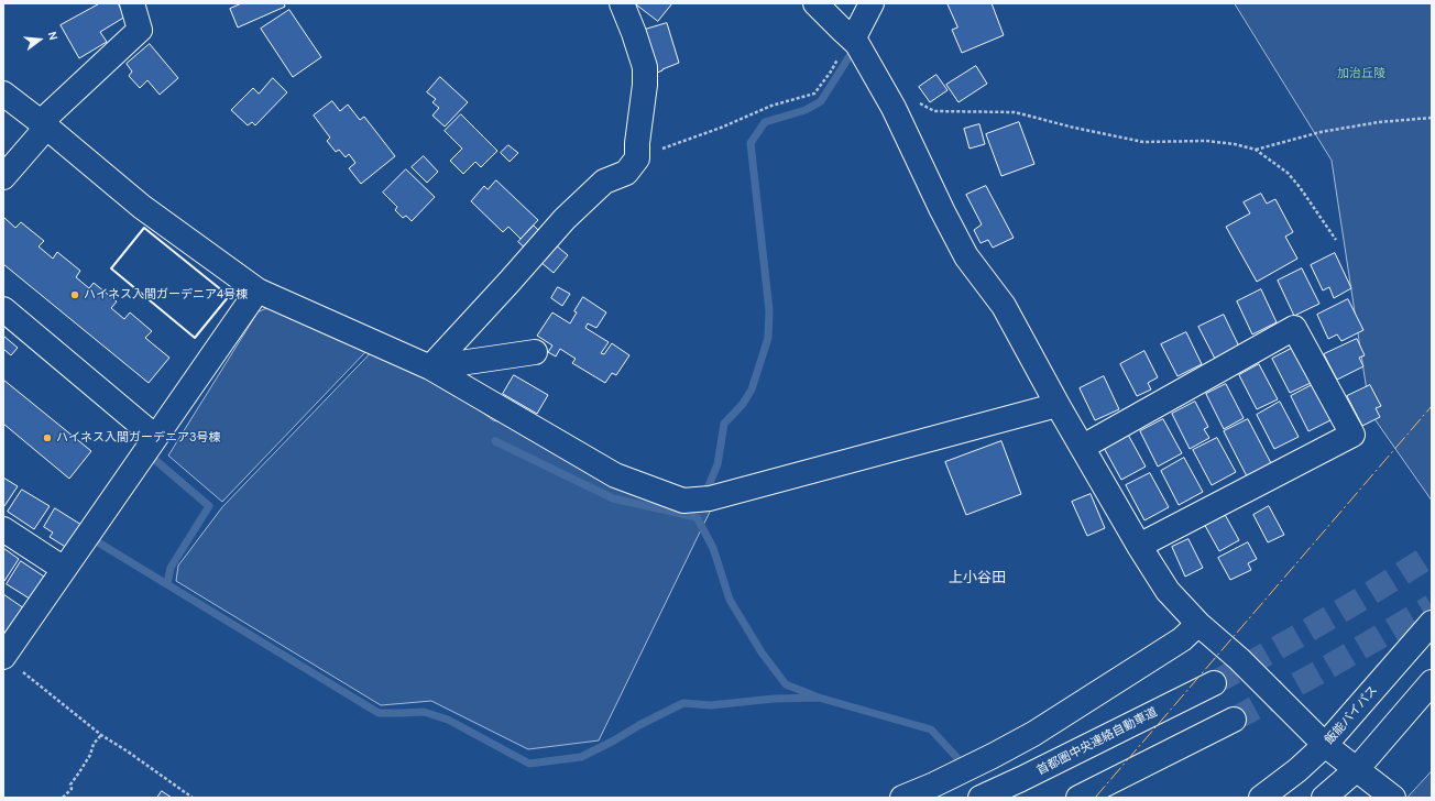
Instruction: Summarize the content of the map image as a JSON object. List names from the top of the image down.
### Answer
{
  "streets": {
    "main road": ["飯能バイパス", "首都圏中央連絡自動車道"]
  },
  "districts": ["上小谷田"],
  "parks": ["加治丘陵"],
  "places": ["ハイネス入間ガーデニア4号棟", "ハイネス入間ガーデニア3号棟"],
  "north": "right"
}
